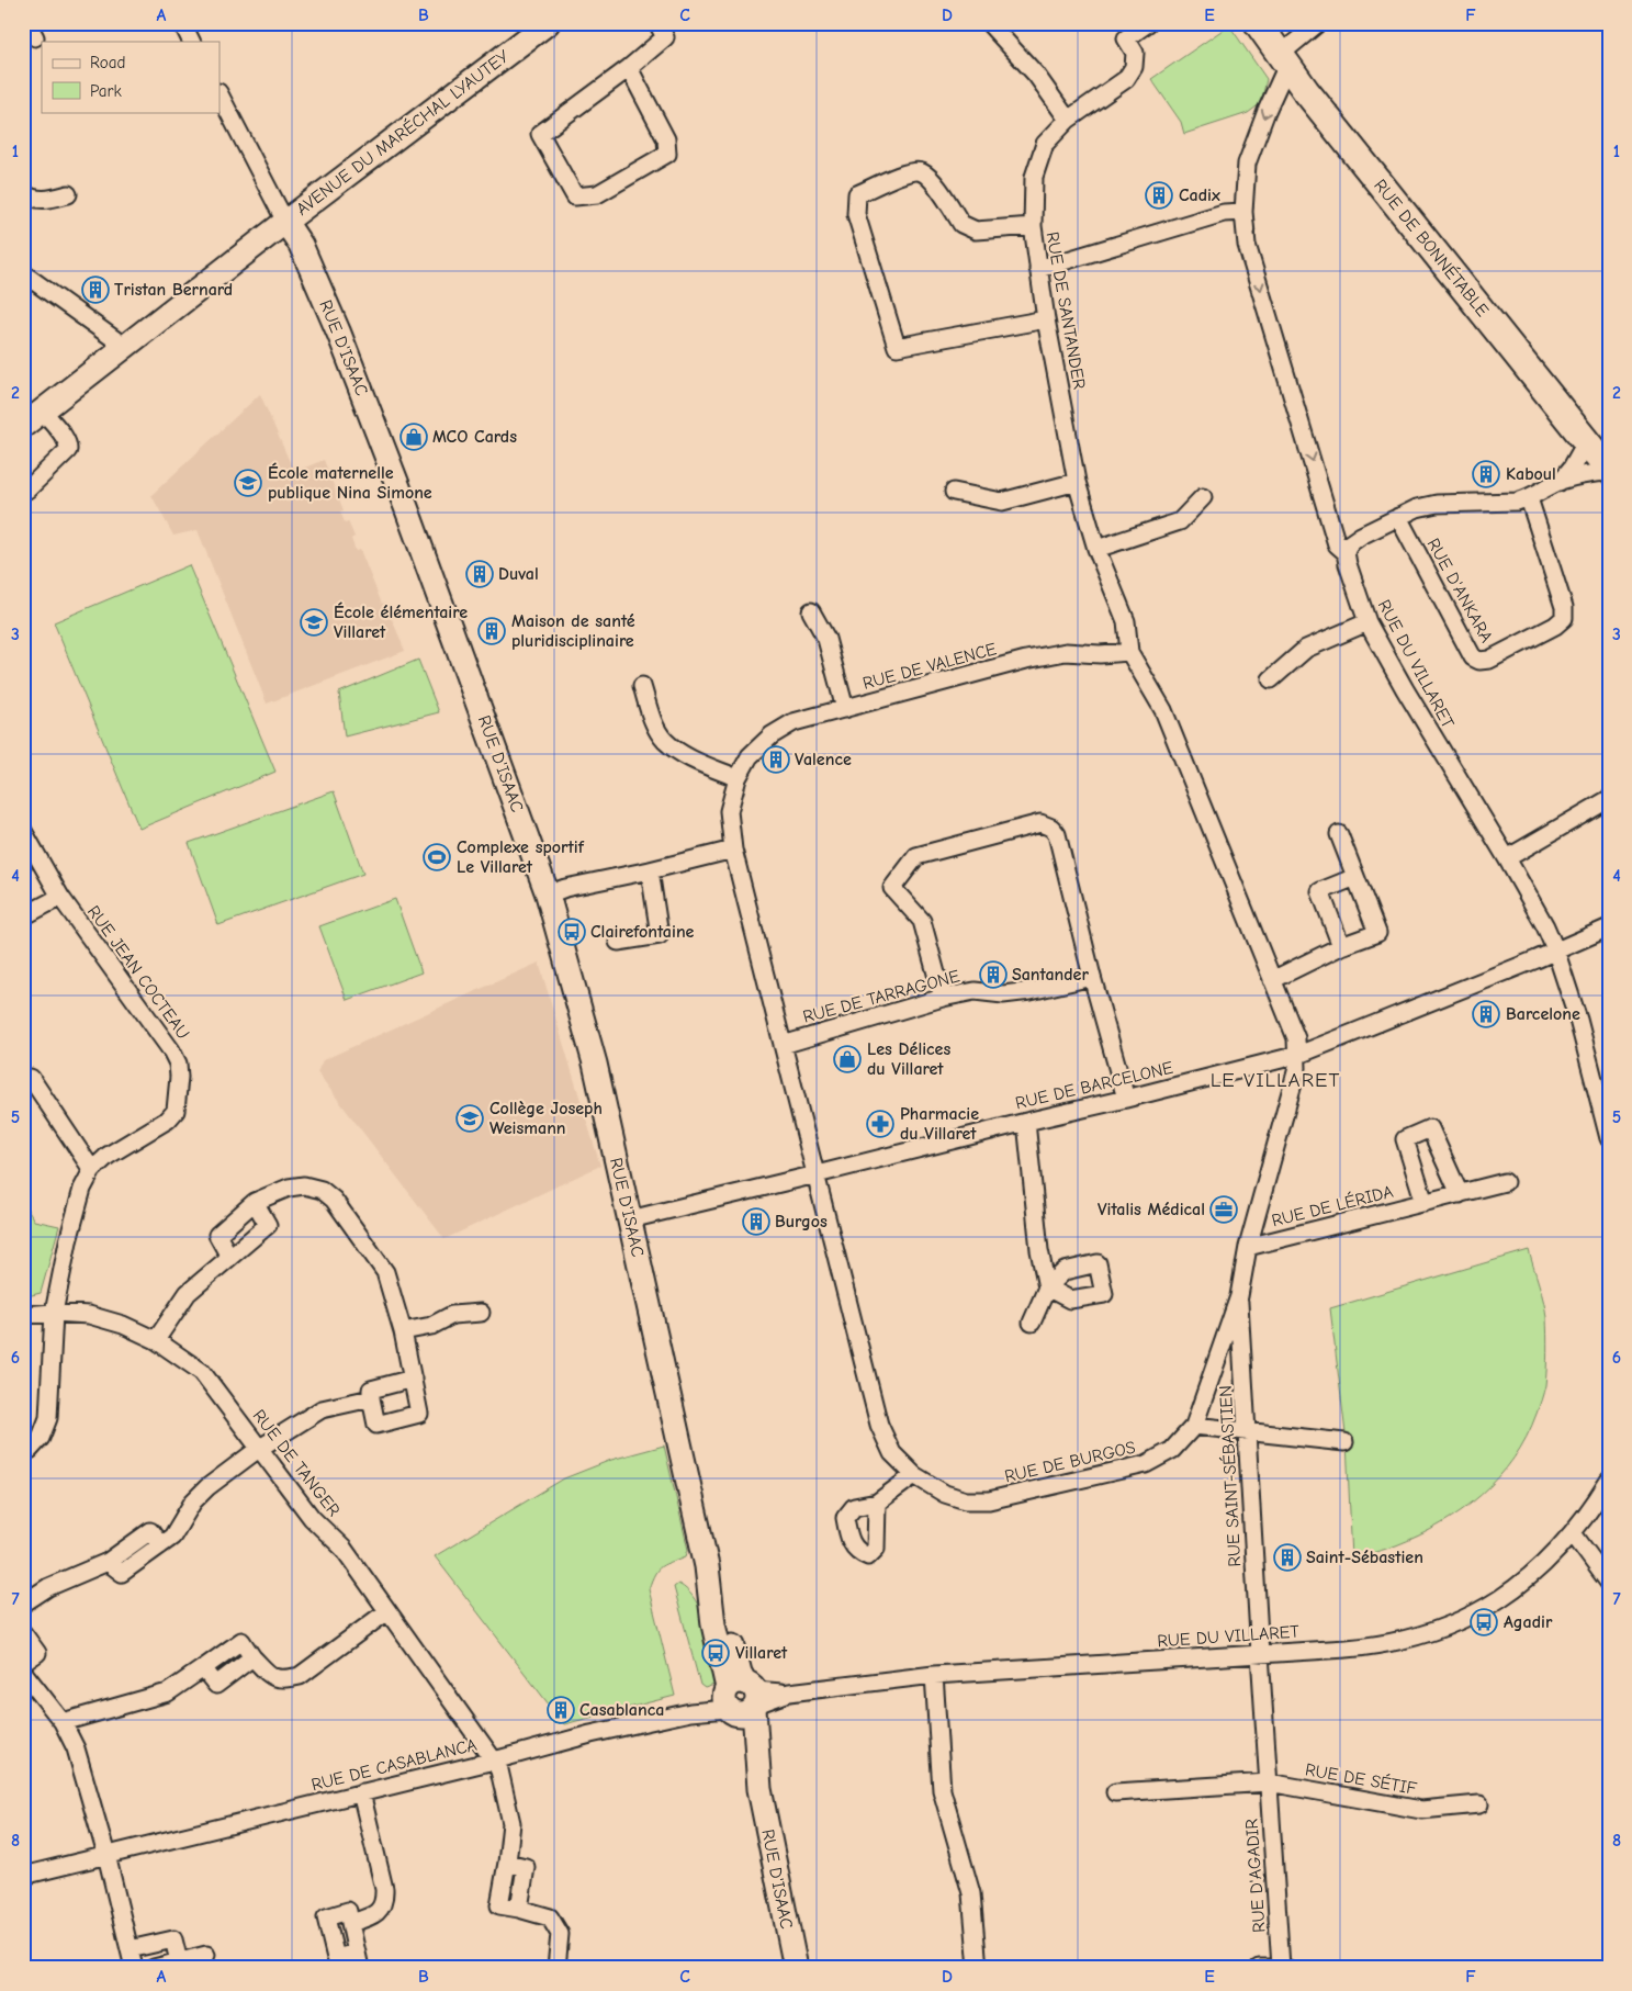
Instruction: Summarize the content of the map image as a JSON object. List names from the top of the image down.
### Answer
{
  "streets": {
    "main road": ["RUE DE BONNÉTABLE"],
    "street": [
      "AVENUE DU MARÉCHAL LYAUTEY",
      "RUE DE SANTANDER",
      "RUE D'ISAAC",
      "RUE D'ANKARA",
      "RUE DU VILLARET",
      "RUE DE VALENCE",
      "RUE JEAN COCTEAU",
      "RUE DE TARRAGONE",
      "RUE DE BARCELONE",
      "RUE DE LÉRIDA",
      "RUE DE BURGOS",
      "RUE DE TANGER",
      "RUE SAINT-SÉBASTIEN",
      "RUE DE CASABLANCA",
      "RUE DE SÉTIF",
      "RUE D'AGADIR"
    ]
  },
  "crossings": [
    ["AVENUE DU MARÉCHAL LYAUTEY", "RUE D'ISAAC"],
    ["RUE DE BONNÉTABLE", "RUE DU VILLARET"],
    ["RUE DE SANTANDER", "RUE DE VALENCE"],
    ["RUE D'ISAAC", "RUE DU VILLARET"],
    ["RUE D'ISAAC", "RUE DE BARCELONE"],
    ["RUE D'ISAAC", "RUE DE CASABLANCA"],
    ["RUE DU VILLARET", "RUE DE BARCELONE"],
    ["RUE DU VILLARET", "RUE SAINT-SÉBASTIEN"],
    ["RUE DU VILLARET", "RUE DE CASABLANCA"],
    ["RUE DU VILLARET", "RUE D'AGADIR"],
    ["RUE DE VALENCE", "RUE DE TARRAGONE"],
    ["RUE DE VALENCE", "RUE DE BARCELONE"],
    ["RUE DE VALENCE", "RUE DE BURGOS"],
    ["RUE JEAN COCTEAU", "RUE DE TANGER"],
    ["RUE DE BARCELONE", "RUE DE BURGOS"],
    ["RUE DE LÉRIDA", "RUE DE BURGOS"],
    ["RUE DE BURGOS", "RUE SAINT-SÉBASTIEN"],
    ["RUE DE TANGER", "RUE DE CASABLANCA"],
    ["RUE SAINT-SÉBASTIEN", "RUE D'AGADIR"],
    ["RUE DE SÉTIF", "RUE D'AGADIR"]
  ],
  "districts": ["LE VILLARET"],
  "places": {
    "building": [
      "Cadix",
      "Tristan Bernard",
      "Kaboul",
      "Duval",
      "Maison de santé pluridisciplinaire",
      "Valence",
      "Santander",
      "Barcelone",
      "Burgos",
      "Saint-Sébastien",
      "Casablanca"
    ],
    "shop": ["MCO Cards", "Les Délices du Villaret"],
    "school or university": ["École maternelle publique Nina Simone", "École élémentaire Villaret", "Collège Joseph Weismann"],
    "sports": ["Complexe sportif Le Villaret"],
    "bus stop": ["Clairefontaine", "Agadir", "Villaret"],
    "pharmacy": ["Pharmacie du Villaret"],
    "office": ["Vitalis Médical"]
  },
  "legend": ["Road", "Park"],
  "grid": {
    "columns": [
      "A",
      "B",
      "C",
      "D",
      "E",
      "F"
    ],
    "rows": [
      "1",
      "2",
      "3",
      "4",
      "5",
      "6",
      "7",
      "8"
    ]
  }
}
